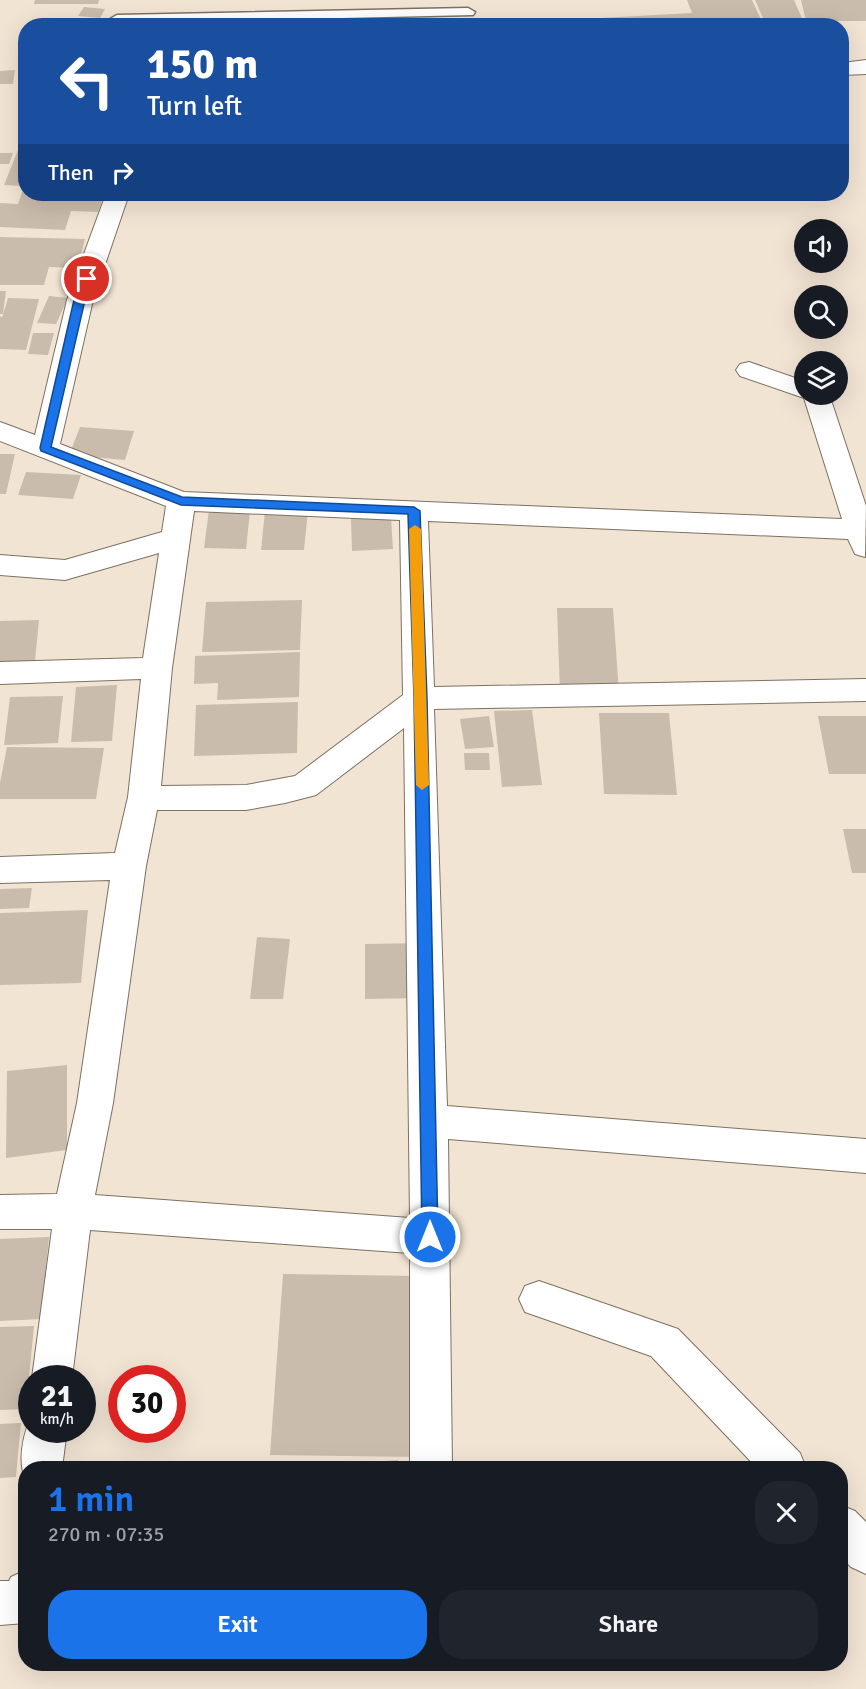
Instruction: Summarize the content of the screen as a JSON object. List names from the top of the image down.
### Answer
{
  "page": {
    "turn": ["150 m", "Turn left"],
    "then": "Then",
    "speed": "21 km/h",
    "limit": "30",
    "heading": ["1 min", "270 m · 07:35"],
    "buttons": ["Exit", "Share"]
  }
}
